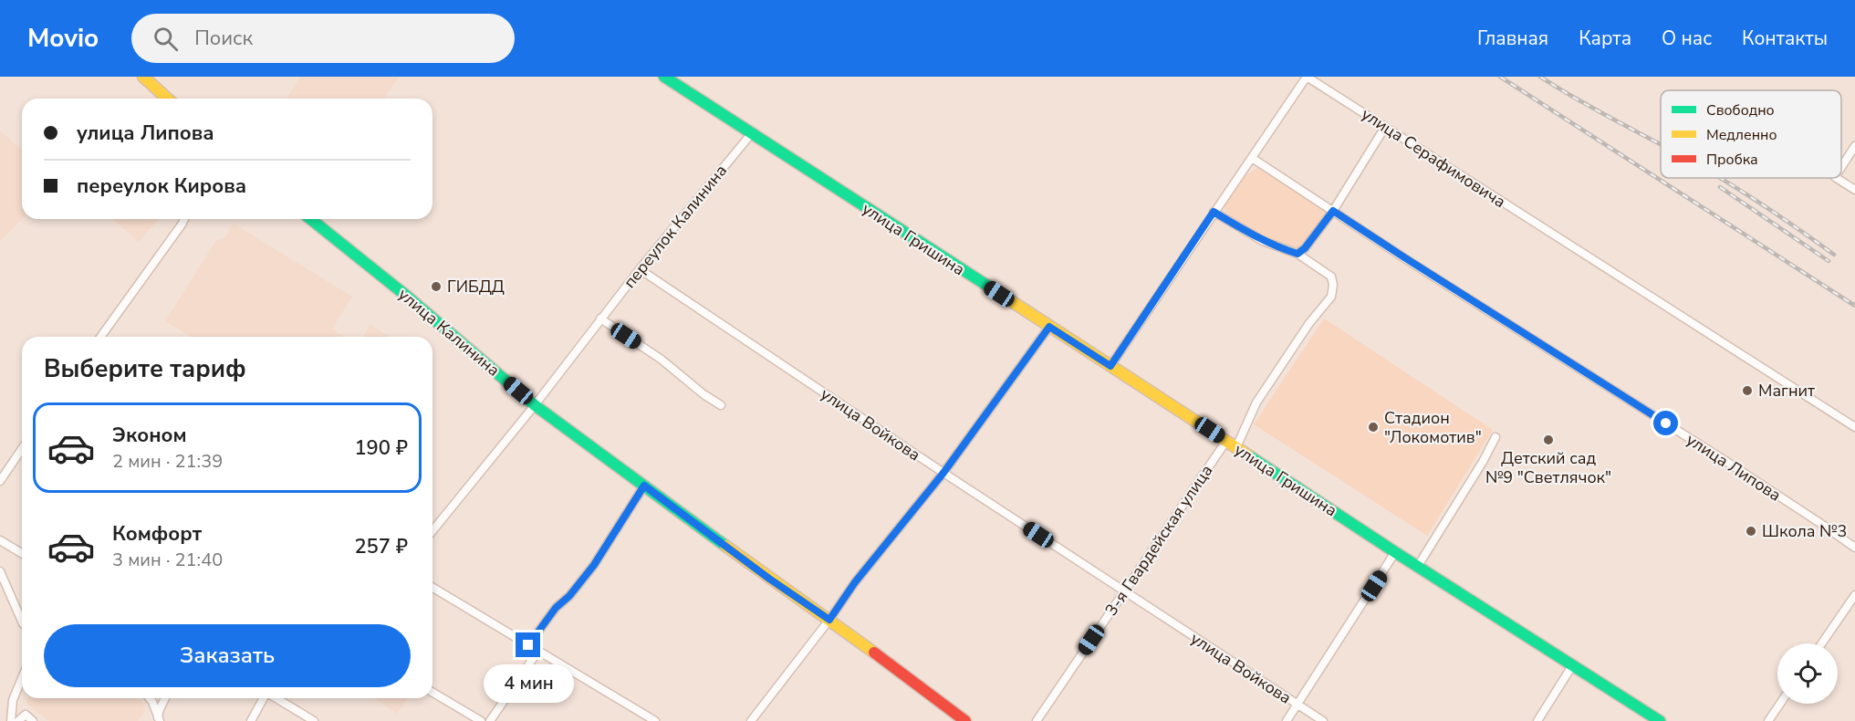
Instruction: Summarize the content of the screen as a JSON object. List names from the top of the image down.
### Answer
{
  "streets": {
    "street": [
      "улица Серафимовича",
      "переулок Калинина",
      "улица Гришина",
      "улица Калинина",
      "улица Войкова",
      "улица Липова",
      "3-я Гвардейская улица"
    ]
  },
  "crossings": [
    ["улица Серафимовича", "улица Гришина"],
    ["улица Серафимовича", "улица Липова"],
    ["переулок Калинина", "улица Гришина"],
    ["переулок Калинина", "улица Калинина"],
    ["переулок Калинина", "улица Войкова"],
    ["улица Гришина", "3-я Гвардейская улица"],
    ["улица Войкова", "3-я Гвардейская улица"]
  ],
  "places": [
    "ГИБДД",
    "Магнит",
    "Стадион \"Локомотив\"",
    "Детский сад №9 \"Светлячок\"",
    "Школа №3"
  ],
  "legend": ["Свободно", "Медленно", "Пробка"],
  "page": {
    "header": "Movio",
    "search": "Поиск",
    "nav": [
      "Главная",
      "Карта",
      "О нас",
      "Контакты"
    ],
    "banner": ["улица Липова", "переулок Кирова"],
    "heading": "Выберите тариф",
    "list": [
      {
        "name": "Эконом",
        "note": "2 мин · 21:39",
        "value": "190 ₽"
      },
      {
        "name": "Комфорт",
        "note": "3 мин · 21:40",
        "value": "257 ₽"
      }
    ],
    "buttons": "Заказать",
    "bubble": "4 мин"
  }
}
